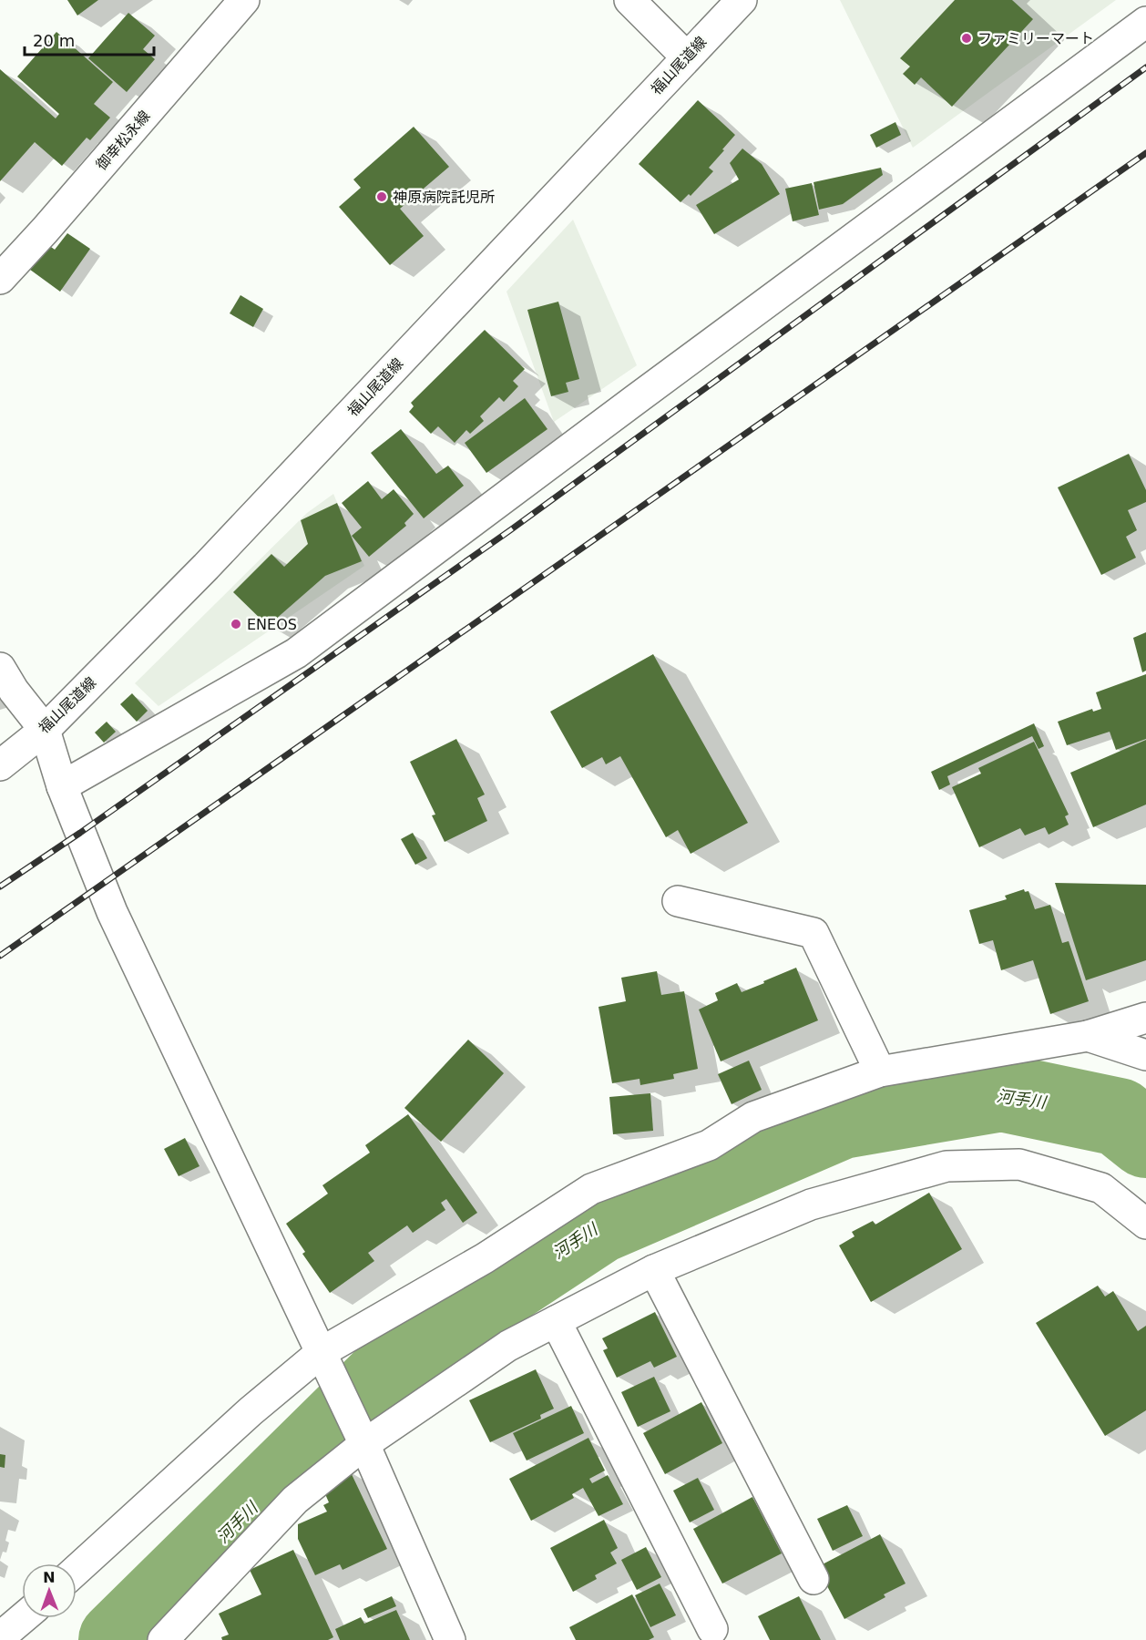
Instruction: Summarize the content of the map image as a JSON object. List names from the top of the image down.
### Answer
{
  "streets": {
    "street": ["福山尾道線", "御幸松永線"]
  },
  "water": ["河手川"],
  "places": ["ファミリーマート", "神原病院託児所", "ENEOS"],
  "scale_bar": "20 m",
  "north": "top"
}
